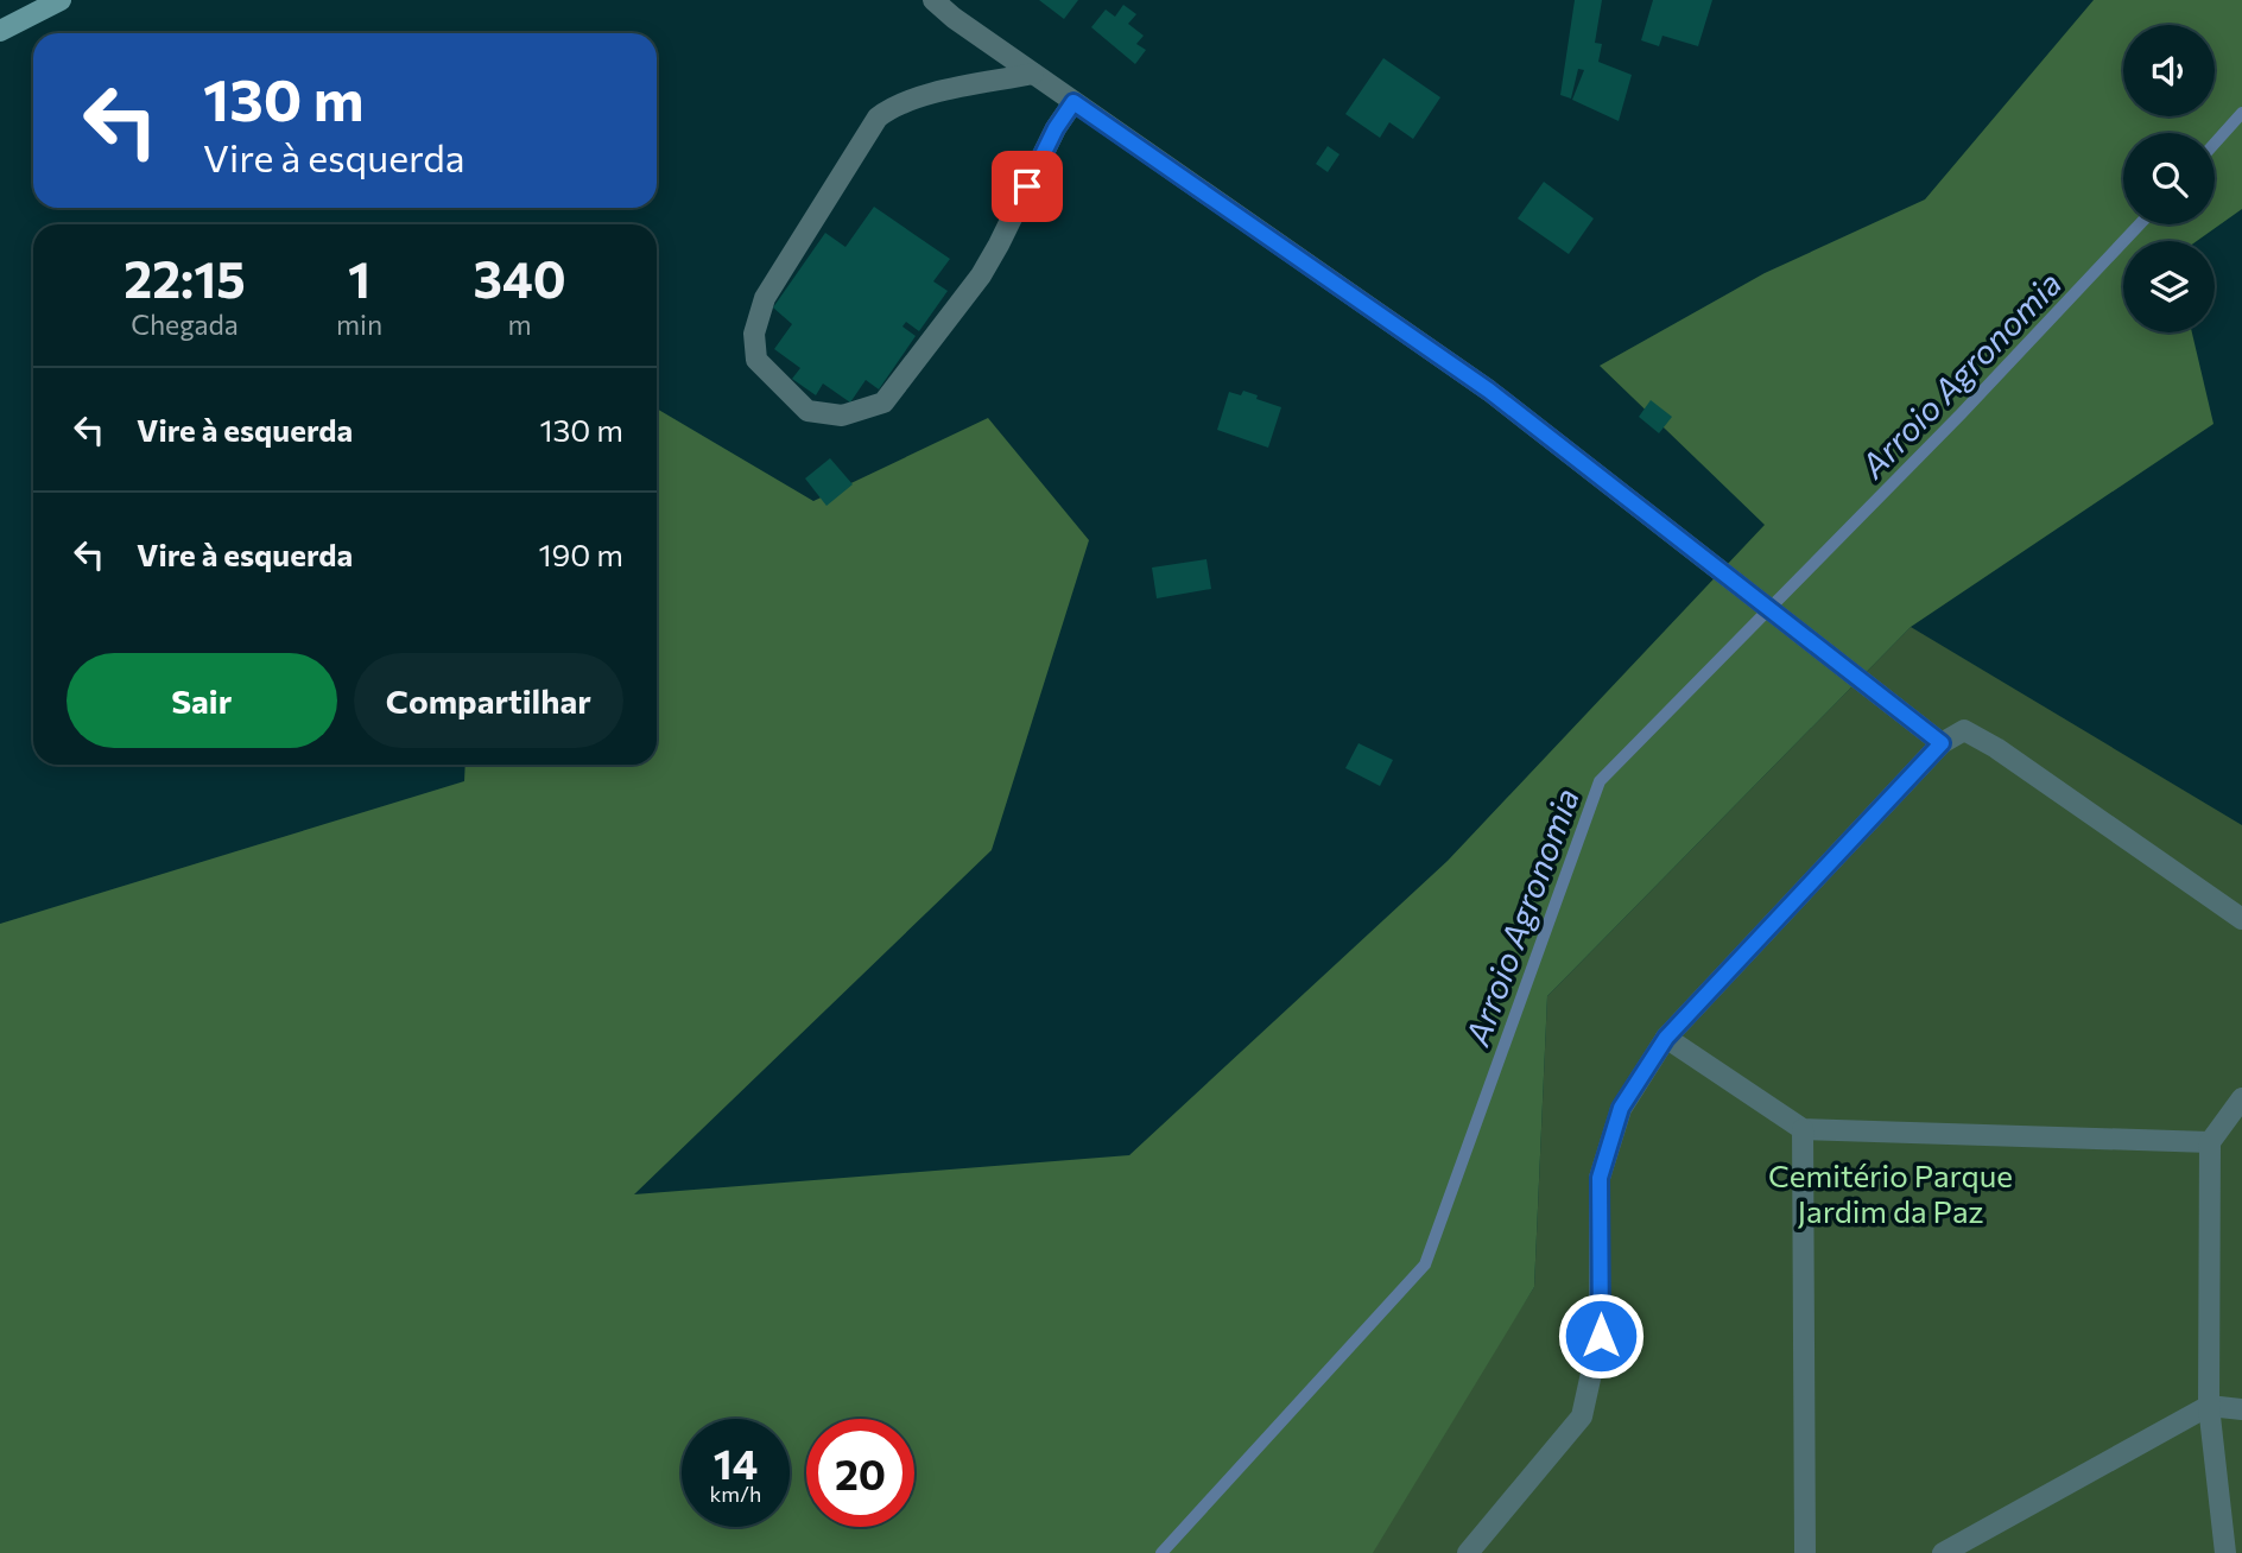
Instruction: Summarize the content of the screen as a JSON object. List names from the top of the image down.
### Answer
{
  "water": ["Arroio Agronomia"],
  "parks": ["Cemitério Parque Jardim da Paz"],
  "page": {
    "turn": ["130 m", "Vire à esquerda"],
    "eta": [
      "22:15",
      "Chegada",
      "1",
      "min",
      "340",
      "m"
    ],
    "list": [
      {
        "name": "Vire à esquerda",
        "value": "130 m"
      },
      {
        "name": "Vire à esquerda",
        "value": "190 m"
      }
    ],
    "buttons": ["Sair", "Compartilhar"],
    "speed": "14 km/h",
    "limit": "20"
  }
}
